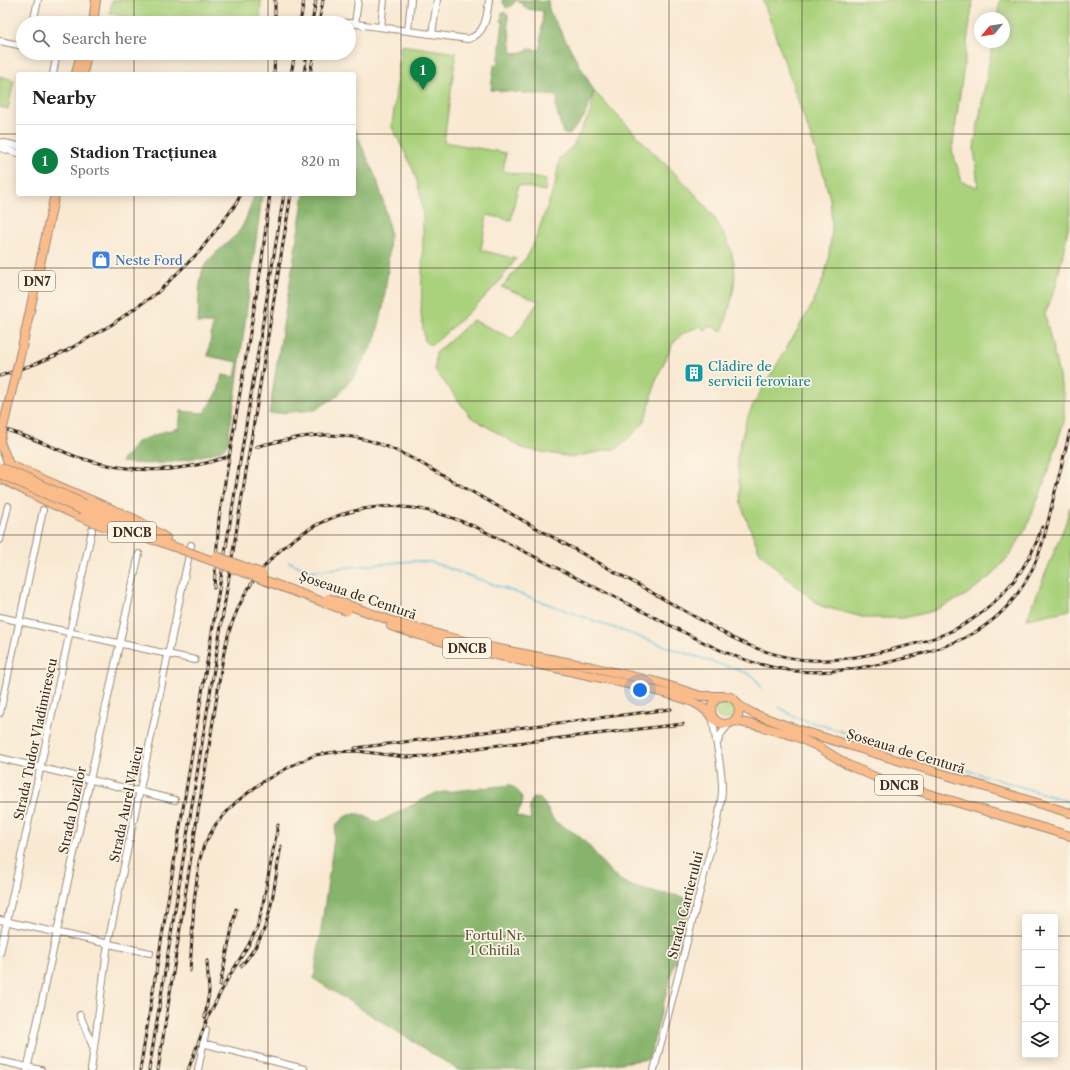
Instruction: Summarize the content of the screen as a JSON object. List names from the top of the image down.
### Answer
{
  "streets": {
    "main road": ["DN7", "DNCB", "Șoseaua de Centură"],
    "street": [
      "Strada Tudor Vladimirescu",
      "Strada Aurel Vlaicu",
      "Strada Duzilor",
      "Strada Cartierului"
    ]
  },
  "crossings": [
    ["Șoseaua de Centură", "Strada Aurel Vlaicu"],
    ["Șoseaua de Centură", "Strada Cartierului"]
  ],
  "parks": ["Fortul Nr. 1 Chitila"],
  "places": {
    "shop": ["Neste Ford"],
    "building": ["Clădire de servicii feroviare"]
  },
  "north": "bottom left",
  "page": {
    "search": "Search here",
    "pins": "1",
    "heading": "Nearby",
    "list": [
      {
        "mark": "1",
        "name": "Stadion Tracțiunea",
        "note": "Sports",
        "value": "820 m"
      }
    ],
    "map_buttons": ["+", "−"]
  }
}
